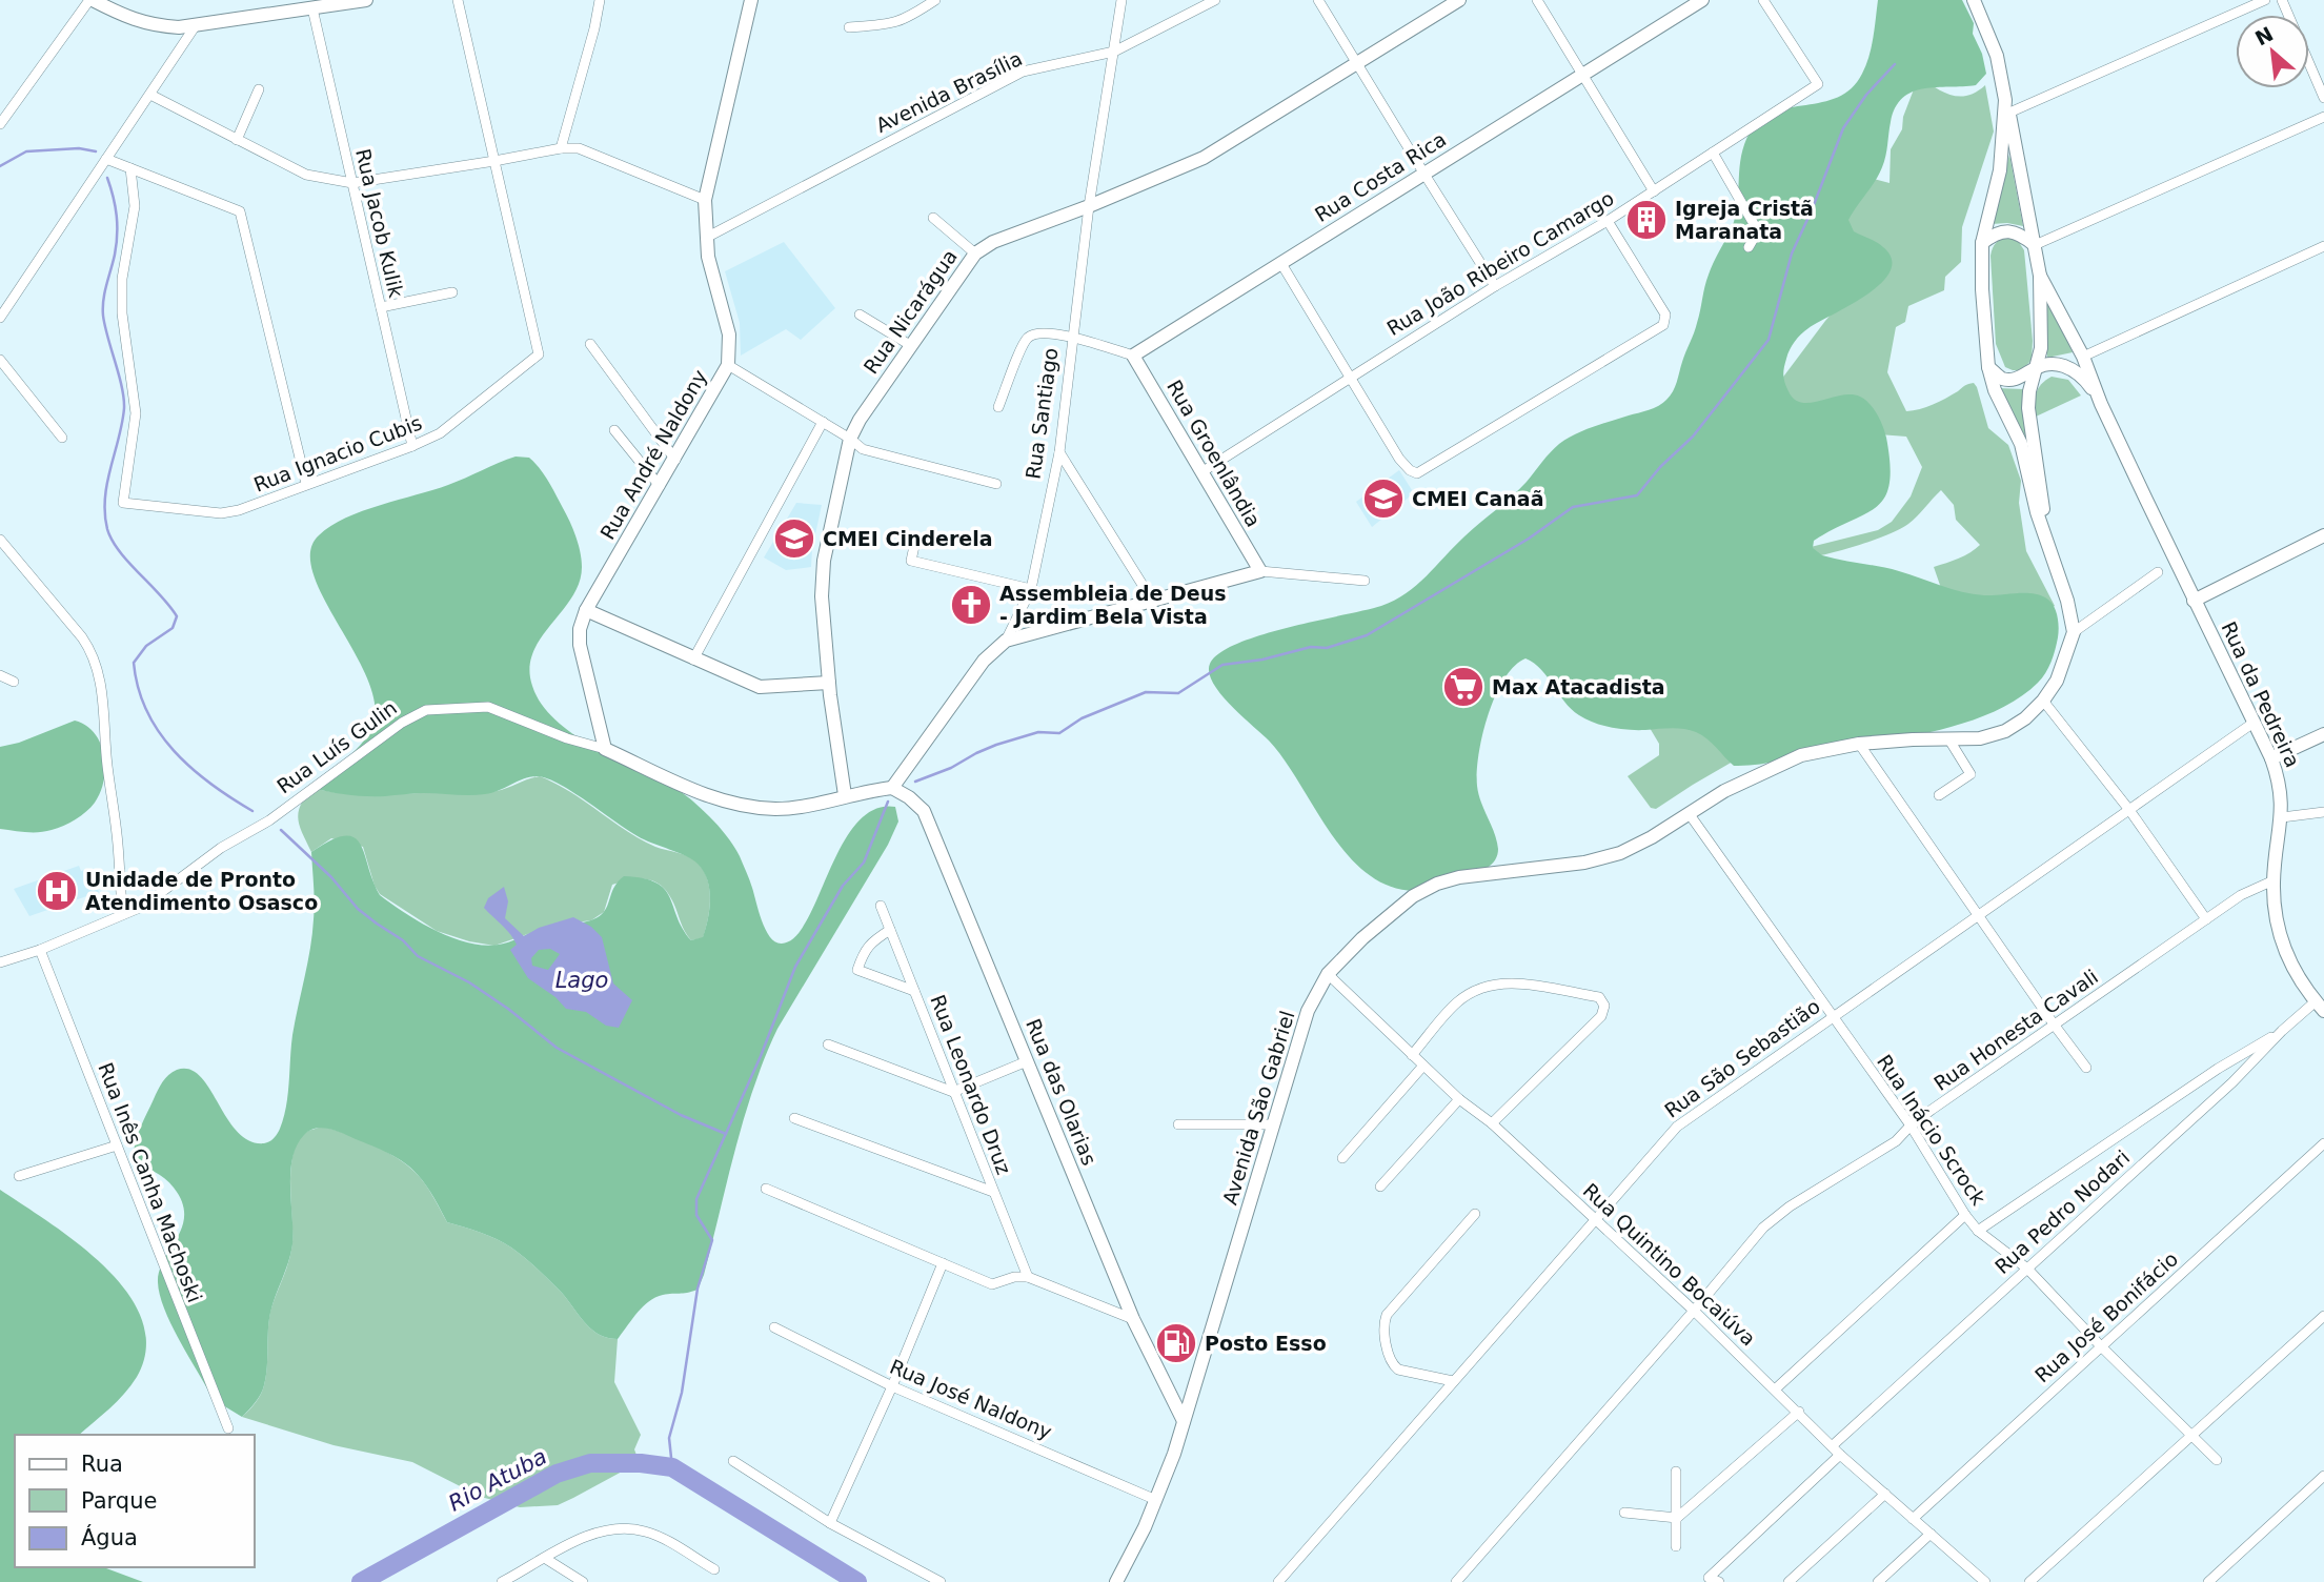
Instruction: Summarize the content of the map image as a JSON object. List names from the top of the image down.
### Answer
{
  "streets": {
    "main road": [
      "Rua Costa Rica",
      "Rua Nicarágua",
      "Rua Santiago",
      "Rua Groenlândia",
      "Rua André Naldony",
      "Rua da Pedreira",
      "Rua Luís Gulin",
      "Rua das Olarias",
      "Avenida São Gabriel"
    ],
    "street": [
      "Avenida Brasília",
      "Rua Jacob Kulik",
      "Rua João Ribeiro Camargo",
      "Rua Ignacio Cubis",
      "Rua Honesta Cavali",
      "Rua São Sebastião",
      "Rua Leonardo Druz",
      "Rua Inácio Scrock",
      "Rua Inês Canha Machoski",
      "Rua Pedro Nodari",
      "Rua Quintino Bocaiúva",
      "Rua José Bonifácio",
      "Rua José Naldony"
    ]
  },
  "crossings": [
    ["Avenida Brasília", "Rua Santiago"],
    ["Avenida Brasília", "Rua André Naldony"],
    ["Rua Costa Rica", "Rua Groenlândia"],
    ["Rua Jacob Kulik", "Rua Ignacio Cubis"],
    ["Rua João Ribeiro Camargo", "Rua Groenlândia"],
    ["Rua Nicarágua", "Rua Santiago"],
    ["Rua Nicarágua", "Rua Luís Gulin"],
    ["Rua Santiago", "Rua Luís Gulin"],
    ["Rua Santiago", "Rua das Olarias"],
    ["Rua André Naldony", "Rua Luís Gulin"],
    ["Rua da Pedreira", "Rua Honesta Cavali"],
    ["Rua da Pedreira", "Rua São Sebastião"],
    ["Rua da Pedreira", "Rua Pedro Nodari"],
    ["Rua Luís Gulin", "Rua das Olarias"],
    ["Rua Luís Gulin", "Rua Inês Canha Machoski"],
    ["Rua Honesta Cavali", "Rua Inácio Scrock"],
    ["Rua Honesta Cavali", "Rua Quintino Bocaiúva"],
    ["Rua São Sebastião", "Rua Inácio Scrock"],
    ["Rua São Sebastião", "Rua Quintino Bocaiúva"],
    ["Rua das Olarias", "Avenida São Gabriel"],
    ["Avenida São Gabriel", "Rua Inácio Scrock"],
    ["Avenida São Gabriel", "Rua Quintino Bocaiúva"],
    ["Avenida São Gabriel", "Rua José Naldony"],
    ["Rua Inácio Scrock", "Rua Pedro Nodari"],
    ["Rua Inácio Scrock", "Rua José Bonifácio"],
    ["Rua Pedro Nodari", "Rua Quintino Bocaiúva"],
    ["Rua Quintino Bocaiúva", "Rua José Bonifácio"]
  ],
  "water": ["Lago", "Rio Atuba"],
  "places": {
    "building": ["Igreja Cristã Maranata"],
    "school or university": ["CMEI Canaã", "CMEI Cinderela"],
    "church": ["Assembleia de Deus - Jardim Bela Vista"],
    "supermarket": ["Max Atacadista"],
    "hospital": ["Unidade de Pronto Atendimento Osasco"],
    "fuel station": ["Posto Esso"]
  },
  "legend": ["Rua", "Parque", "Água"],
  "north": "top left"
}
